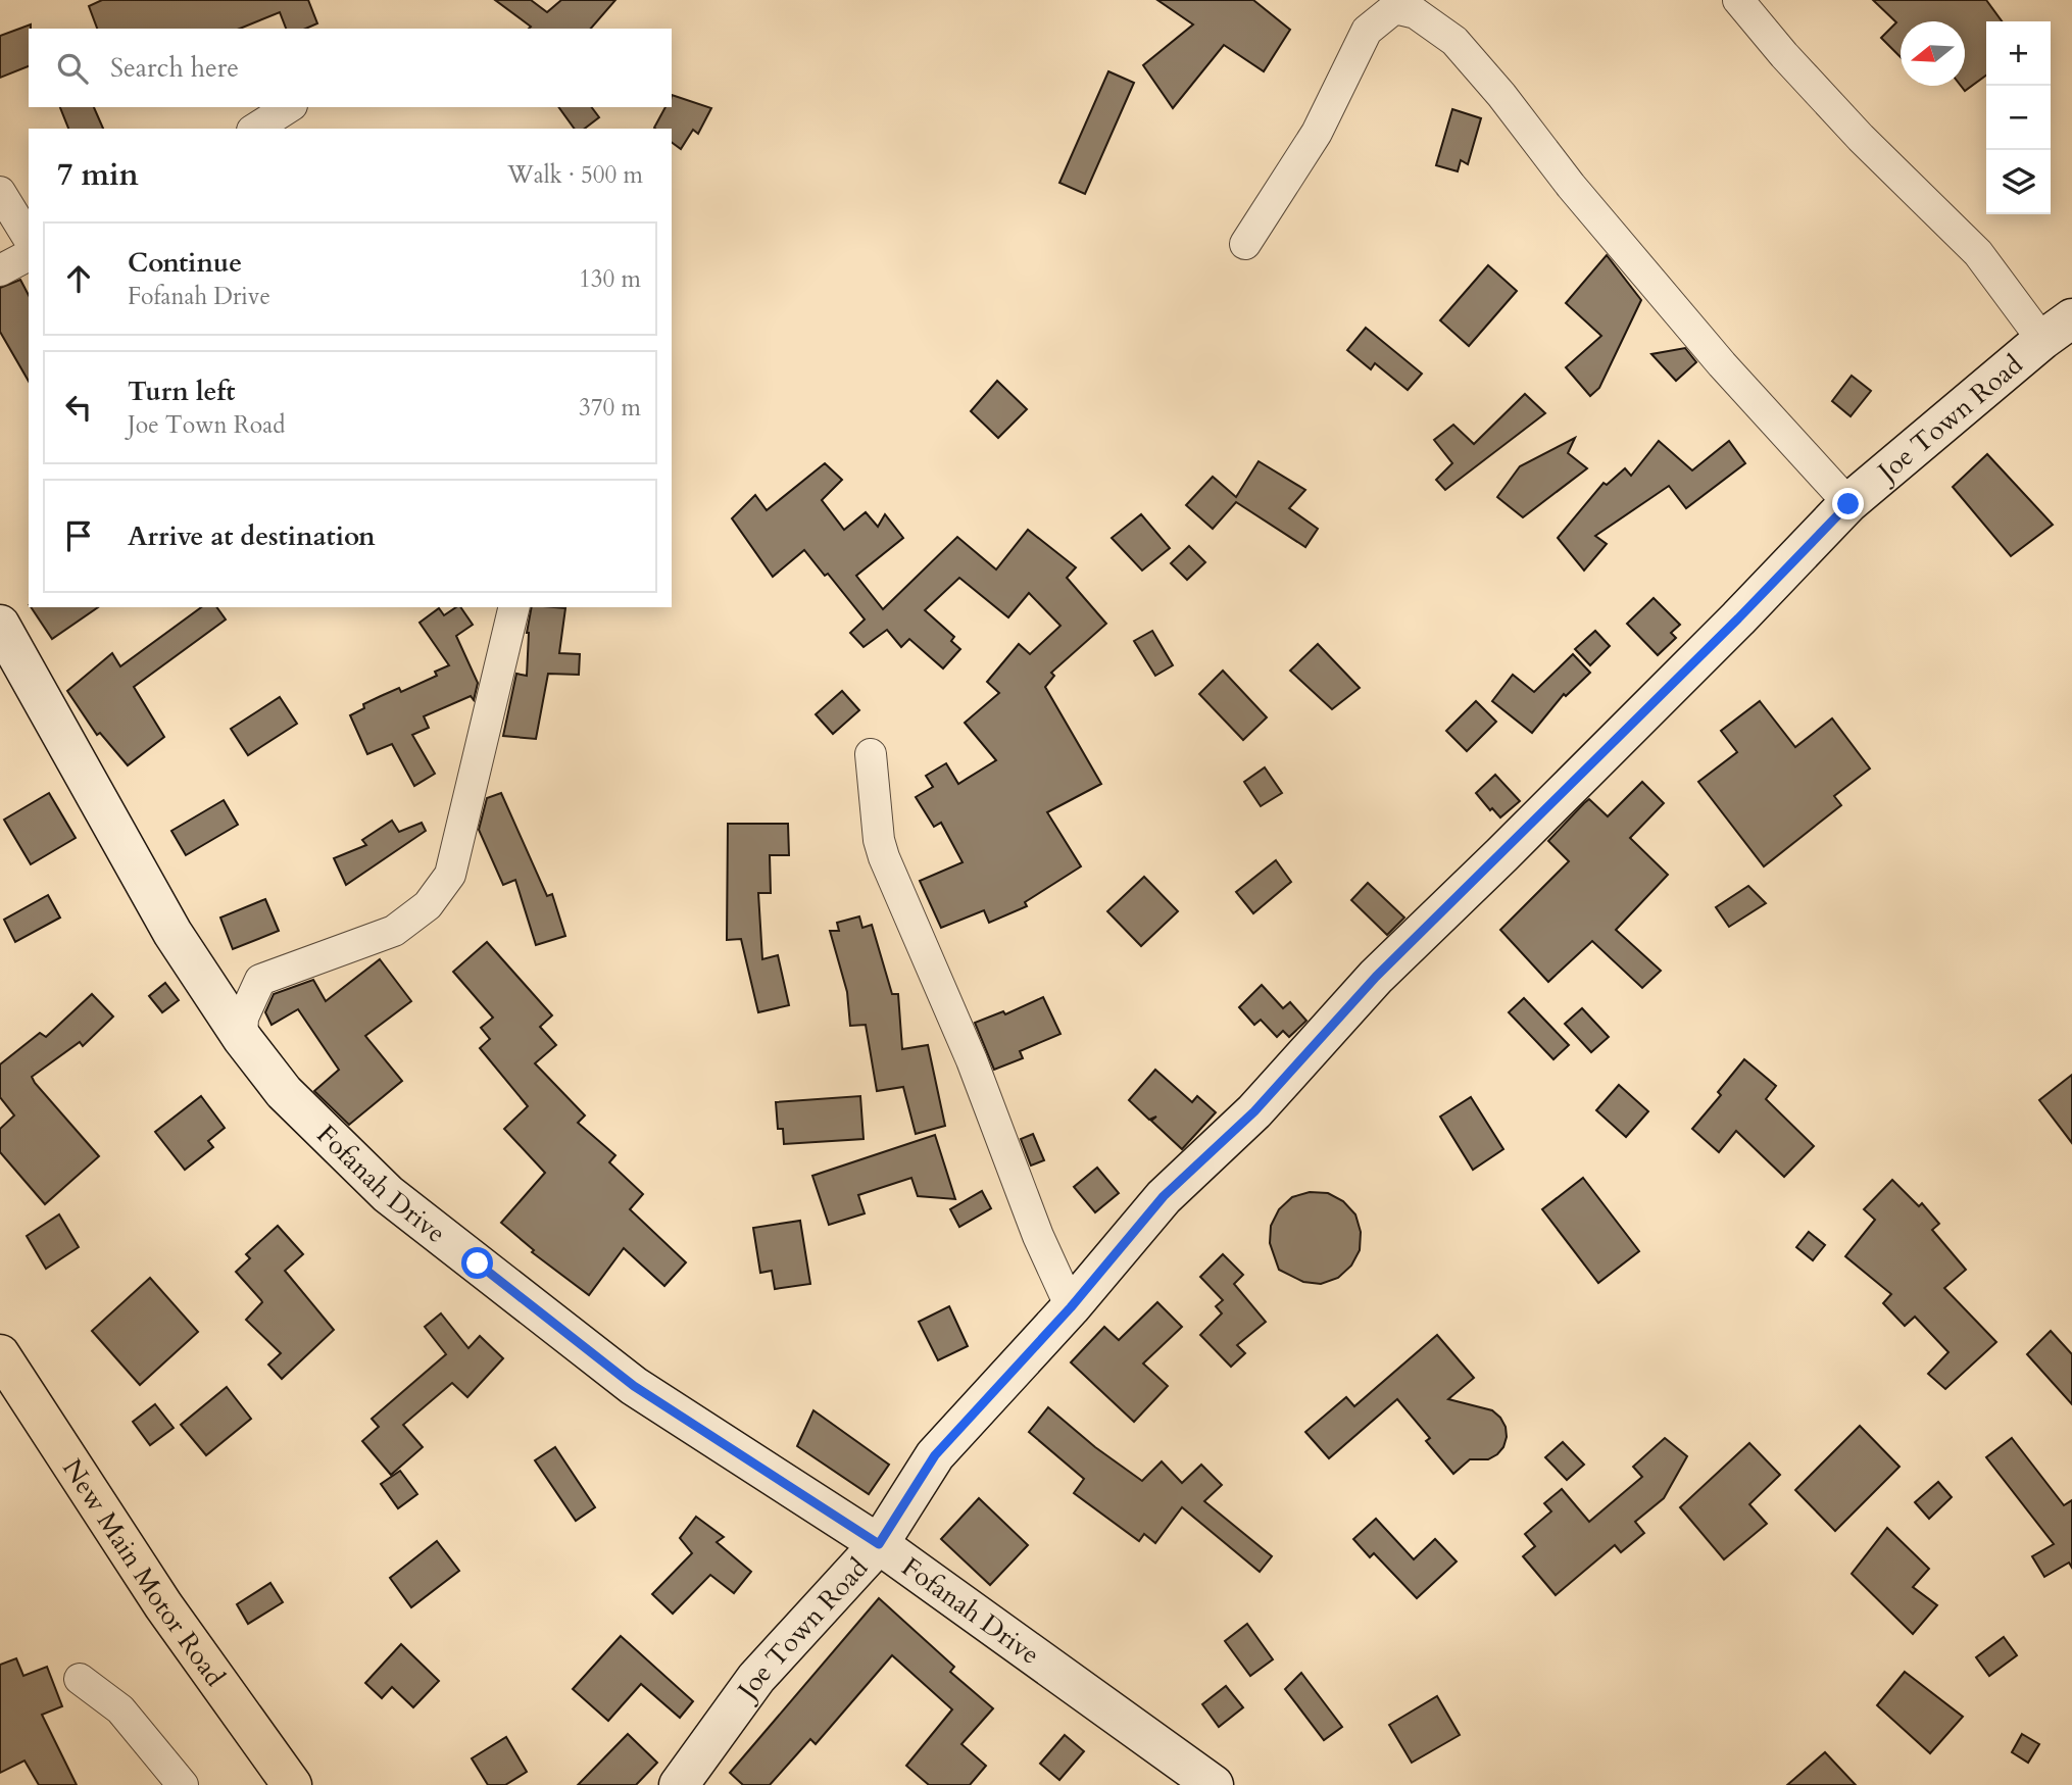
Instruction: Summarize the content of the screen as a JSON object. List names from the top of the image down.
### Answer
{
  "streets": {
    "highway": ["New Main Motor Road"],
    "street": ["Joe Town Road", "Fofanah Drive"]
  },
  "crossings": [
    ["Joe Town Road", "Fofanah Drive"]
  ],
  "north": "left",
  "page": {
    "map_buttons": ["+", "−"],
    "search": "Search here",
    "heading": ["7 min", "Walk · 500 m"],
    "list": [
      ["Continue", "Fofanah Drive", "130 m"],
      ["Turn left", "Joe Town Road", "370 m"],
      "Arrive at destination"
    ]
  }
}
